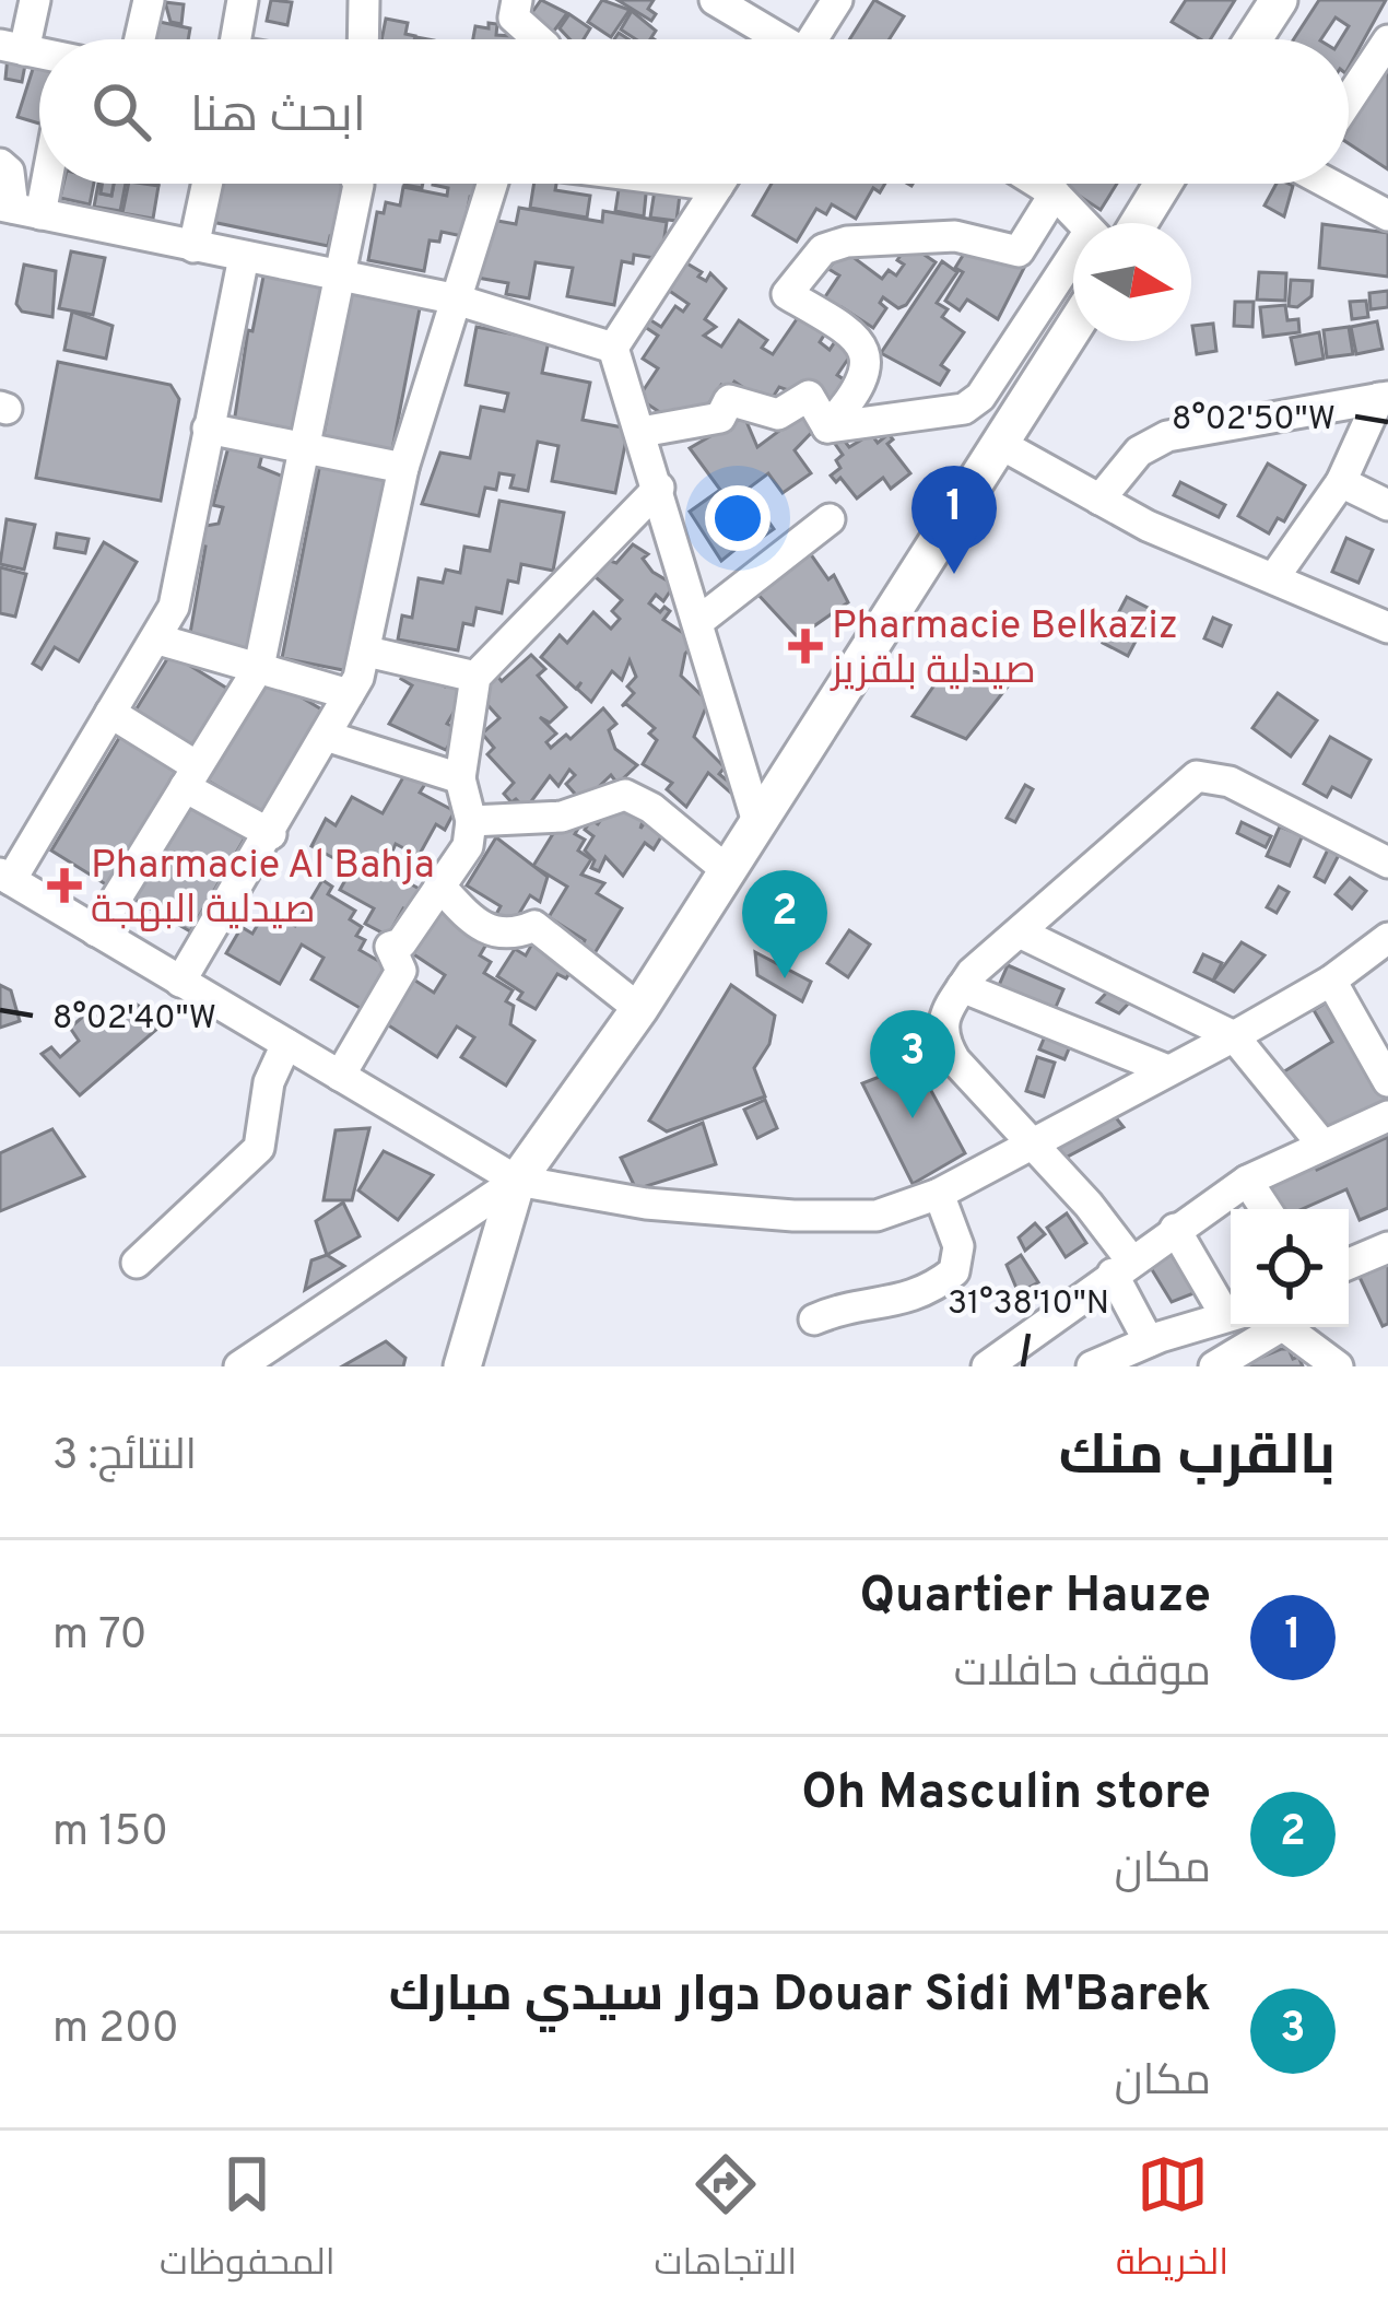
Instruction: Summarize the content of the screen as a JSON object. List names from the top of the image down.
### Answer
{
  "places": {
    "health": ["Pharmacie Belkaziz صيدلية بلقزيز", "Pharmacie Al Bahja صيدلية البهجة"]
  },
  "north": "right",
  "page": {
    "search": "ابحث هنا",
    "pins": ["1", "2", "3"],
    "heading": ["بالقرب منك", "النتائج: 3"],
    "list": [
      {
        "mark": "1",
        "name": "Quartier Hauze",
        "note": "موقف حافلات",
        "value": "70 m"
      },
      {
        "mark": "2",
        "name": "Oh Masculin store",
        "note": "مكان",
        "value": "150 m"
      },
      {
        "mark": "3",
        "name": "Douar Sidi M'Barek دوار سيدي مبارك",
        "note": "مكان",
        "value": "200 m"
      }
    ],
    "nav": ["الخريطة", "الاتجاهات", "المحفوظات"]
  },
  "coordinates": ["8°02'50\"W", "8°02'40\"W", "31°38'10\"N"]
}
